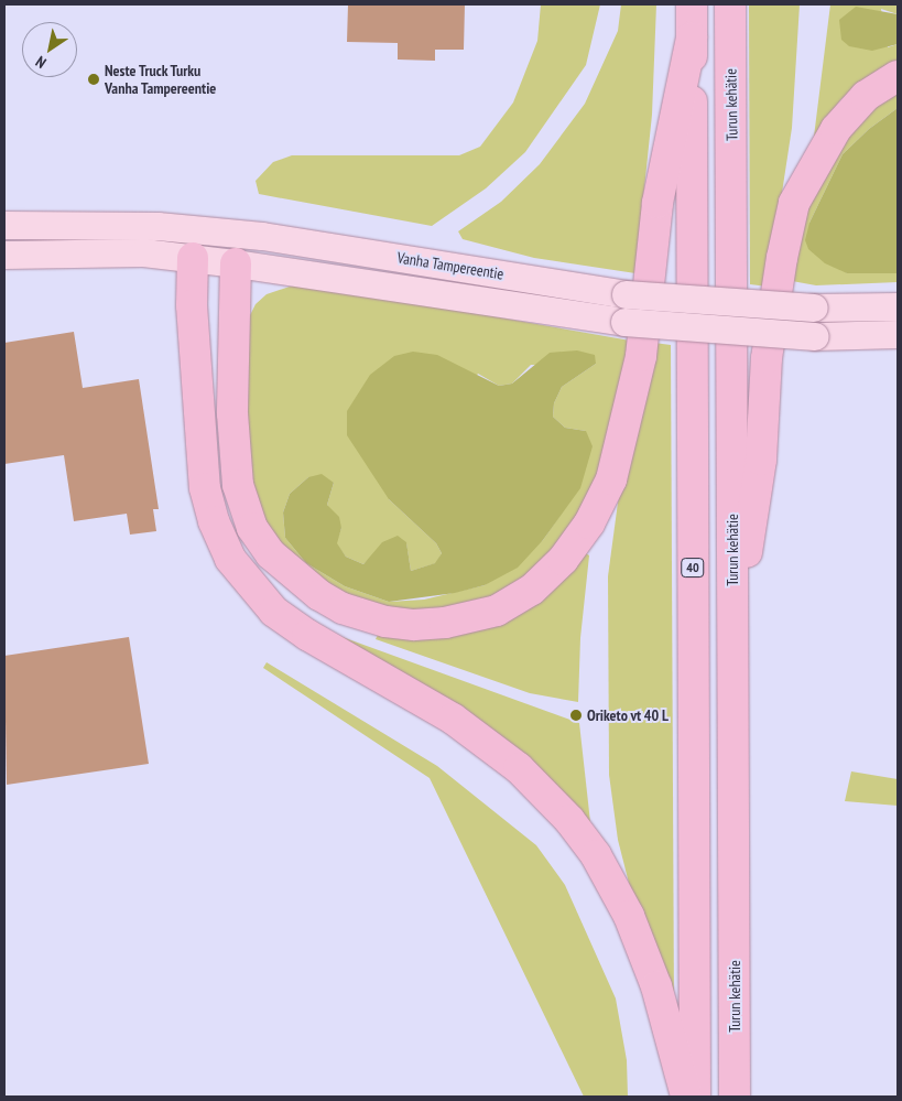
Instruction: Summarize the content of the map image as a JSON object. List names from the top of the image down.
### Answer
{
  "streets": {
    "highway": ["Turun kehätie", "40"],
    "main road": ["Vanha Tampereentie"]
  },
  "places": ["Neste Truck Turku Vanha Tampereentie", "Oriketo vt 40 L"],
  "north": "bottom left"
}
